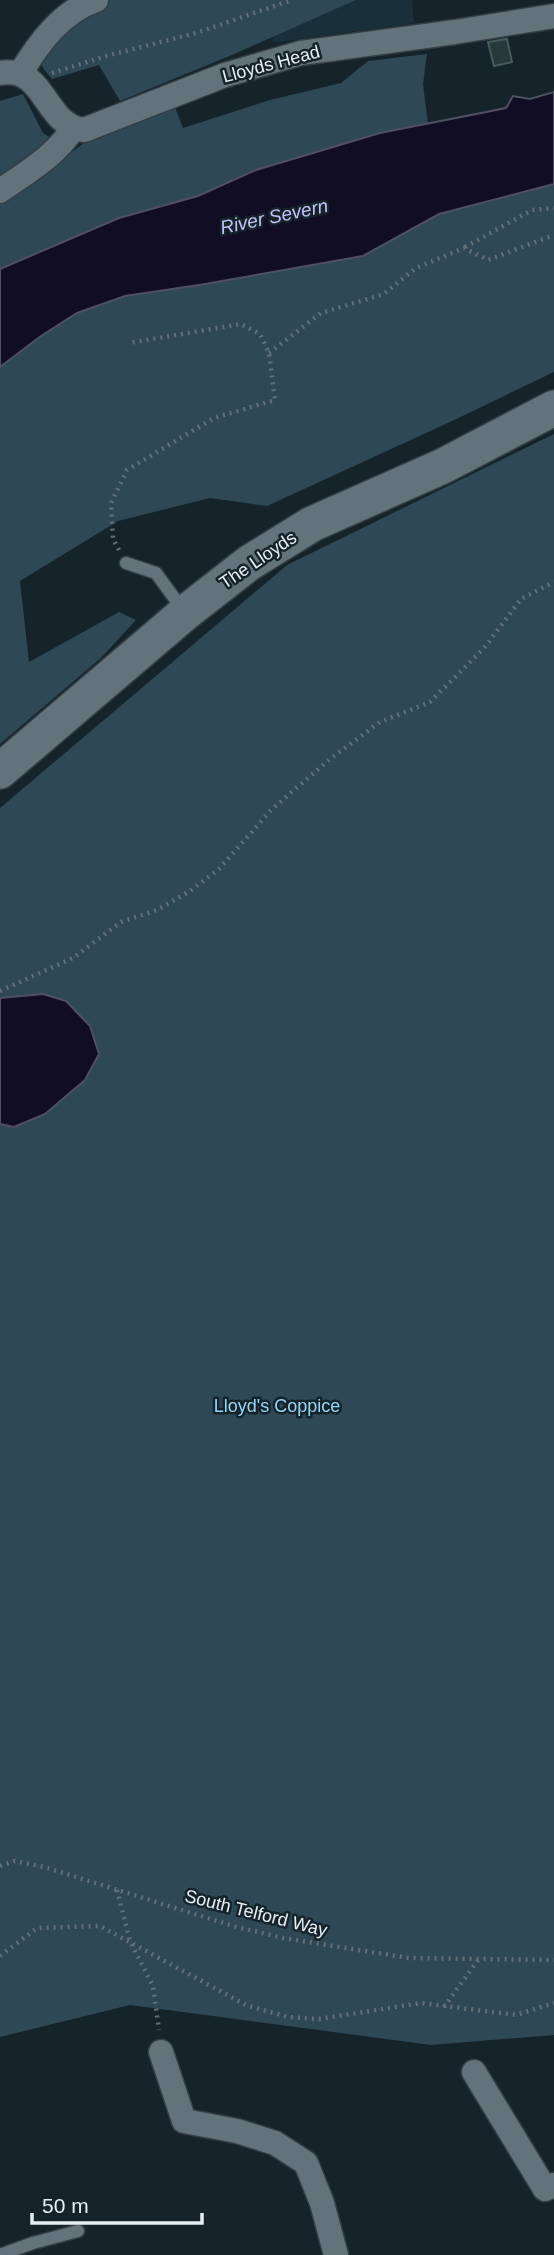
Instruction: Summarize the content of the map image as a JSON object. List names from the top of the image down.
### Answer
{
  "streets": {
    "street": ["Lloyds Head", "The Lloyds"],
    "path": ["South Telford Way"]
  },
  "water": ["River Severn"],
  "parks": ["Lloyd's Coppice"],
  "scale_bar": "50 m"
}
